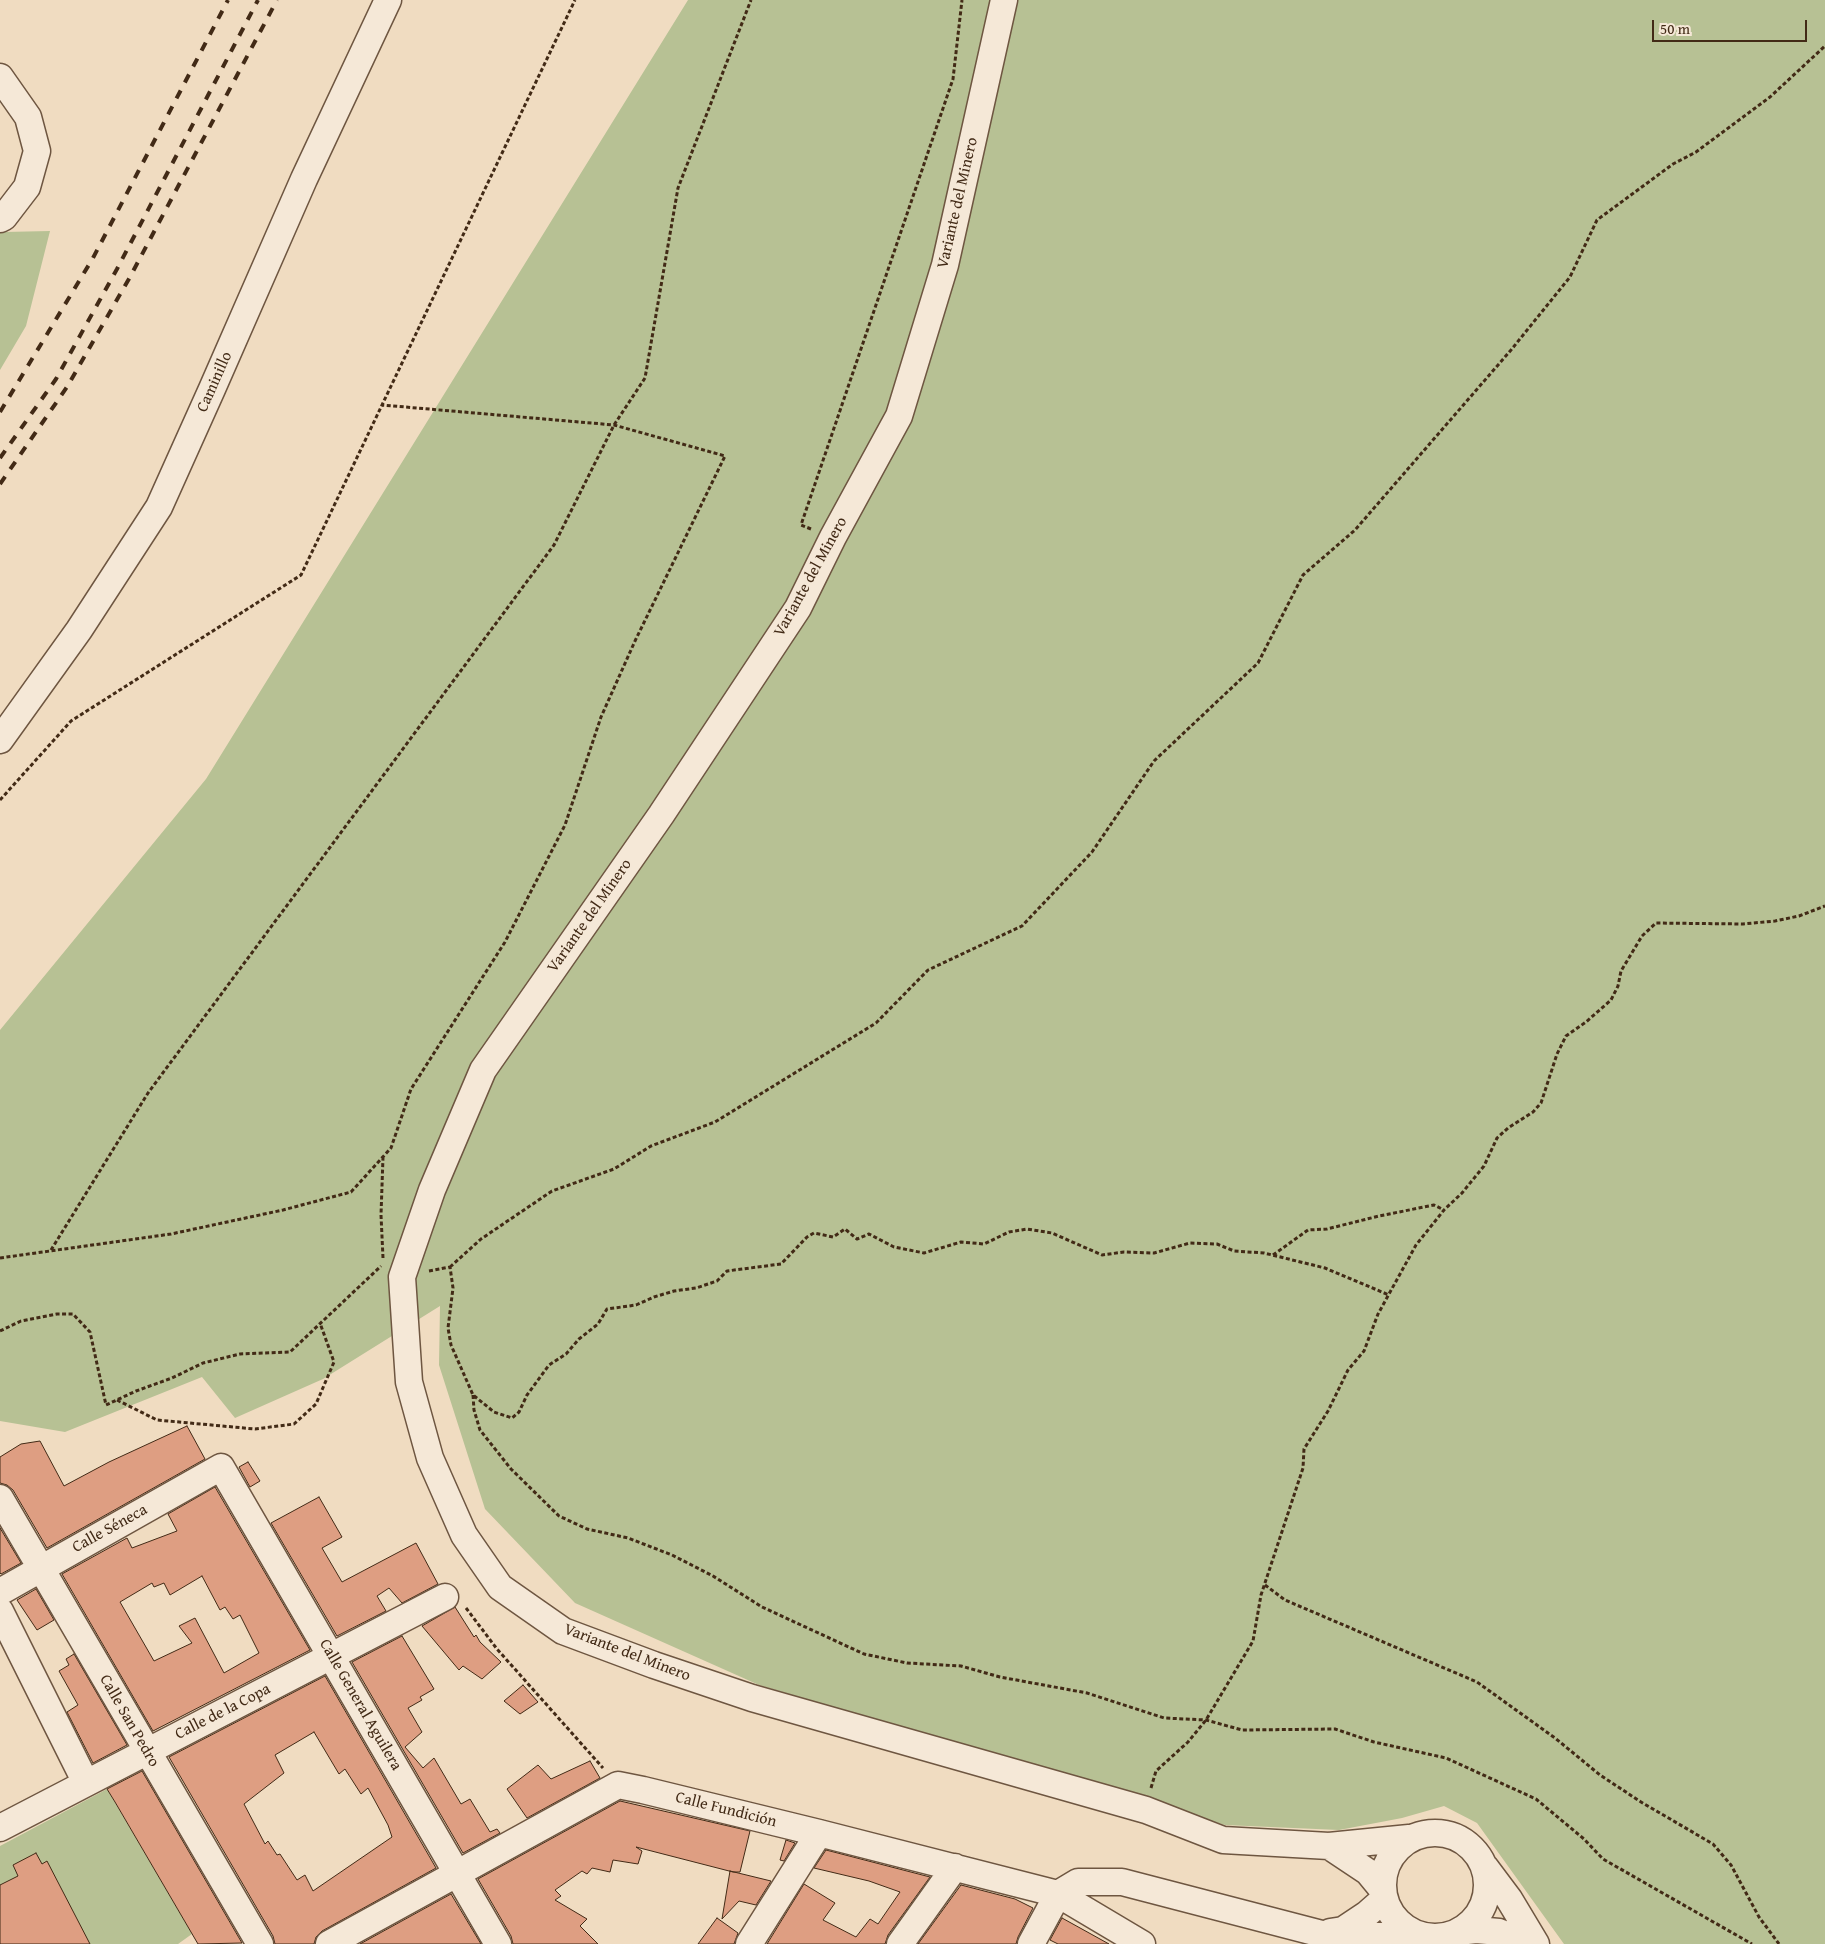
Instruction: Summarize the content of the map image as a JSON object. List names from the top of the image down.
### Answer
{
  "streets": {
    "street": [
      "Variante del Minero",
      "Caminillo",
      "Calle Séneca",
      "Calle General Aguilera",
      "Calle de la Copa",
      "Calle San Pedro",
      "Calle Fundición"
    ]
  },
  "crossings": [
    ["Calle Séneca", "Calle General Aguilera"],
    ["Calle Séneca", "Calle San Pedro"],
    ["Calle General Aguilera", "Calle de la Copa"],
    ["Calle de la Copa", "Calle San Pedro"]
  ],
  "scale_bar": "50 m"
}
